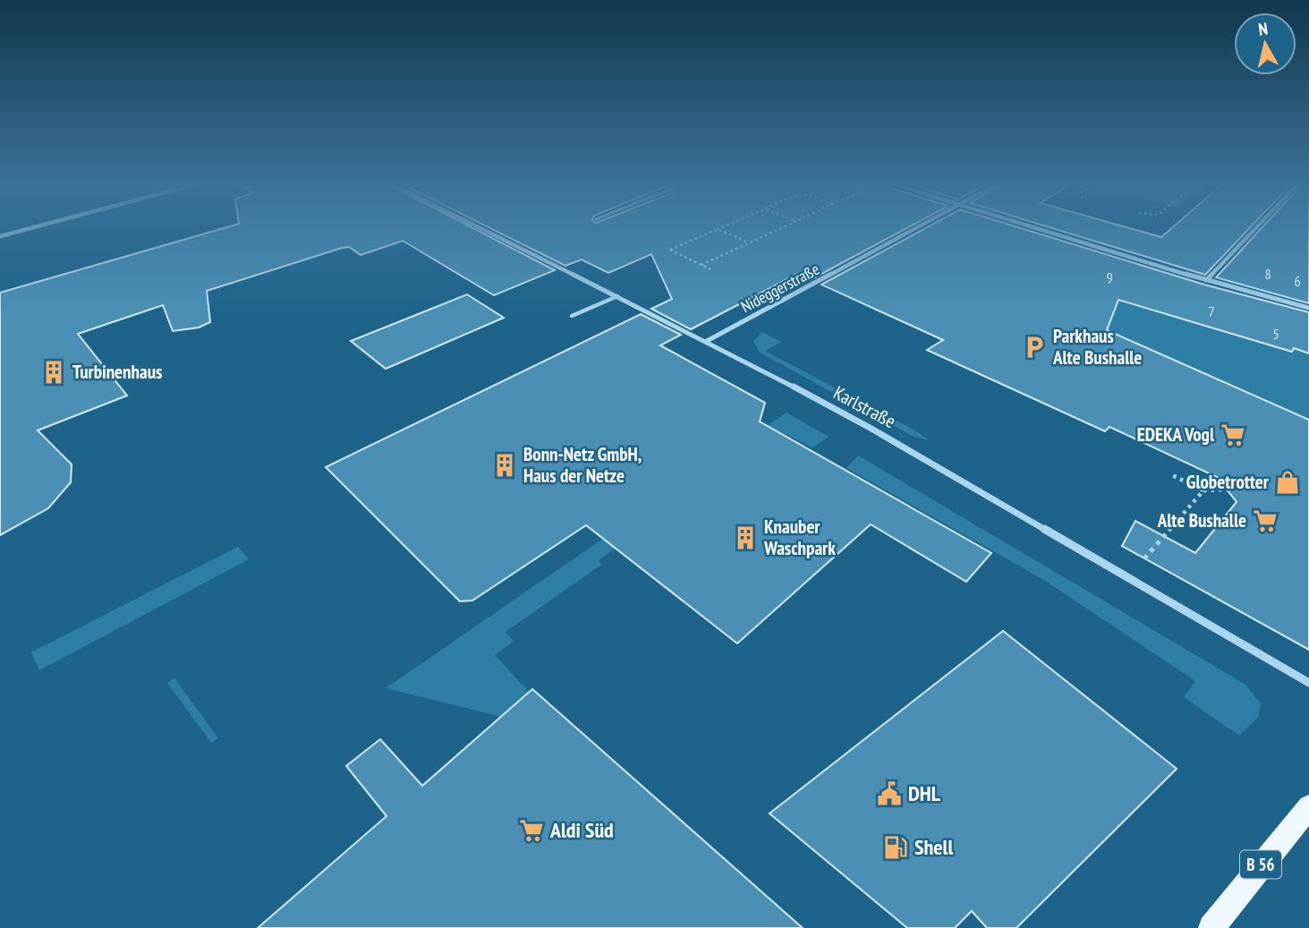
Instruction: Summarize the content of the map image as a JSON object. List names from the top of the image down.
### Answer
{
  "streets": {
    "main road": ["B 56"],
    "street": ["Nideggerstraße", "Karlstraße"]
  },
  "crossings": [
    ["Nideggerstraße", "Karlstraße"]
  ],
  "places": {
    "parking": ["Parkhaus Alte Bushalle"],
    "building": ["Turbinenhaus", "Bonn-Netz GmbH, Haus der Netze", "Knauber Waschpark"],
    "supermarket": ["EDEKA Vogl", "Alte Bushalle", "Aldi Süd"],
    "shop": ["Globetrotter"],
    "public building": ["DHL"],
    "fuel station": ["Shell"]
  },
  "house_numbers": [
    "8",
    "9",
    "6",
    "7",
    "5"
  ],
  "north": "top"
}
